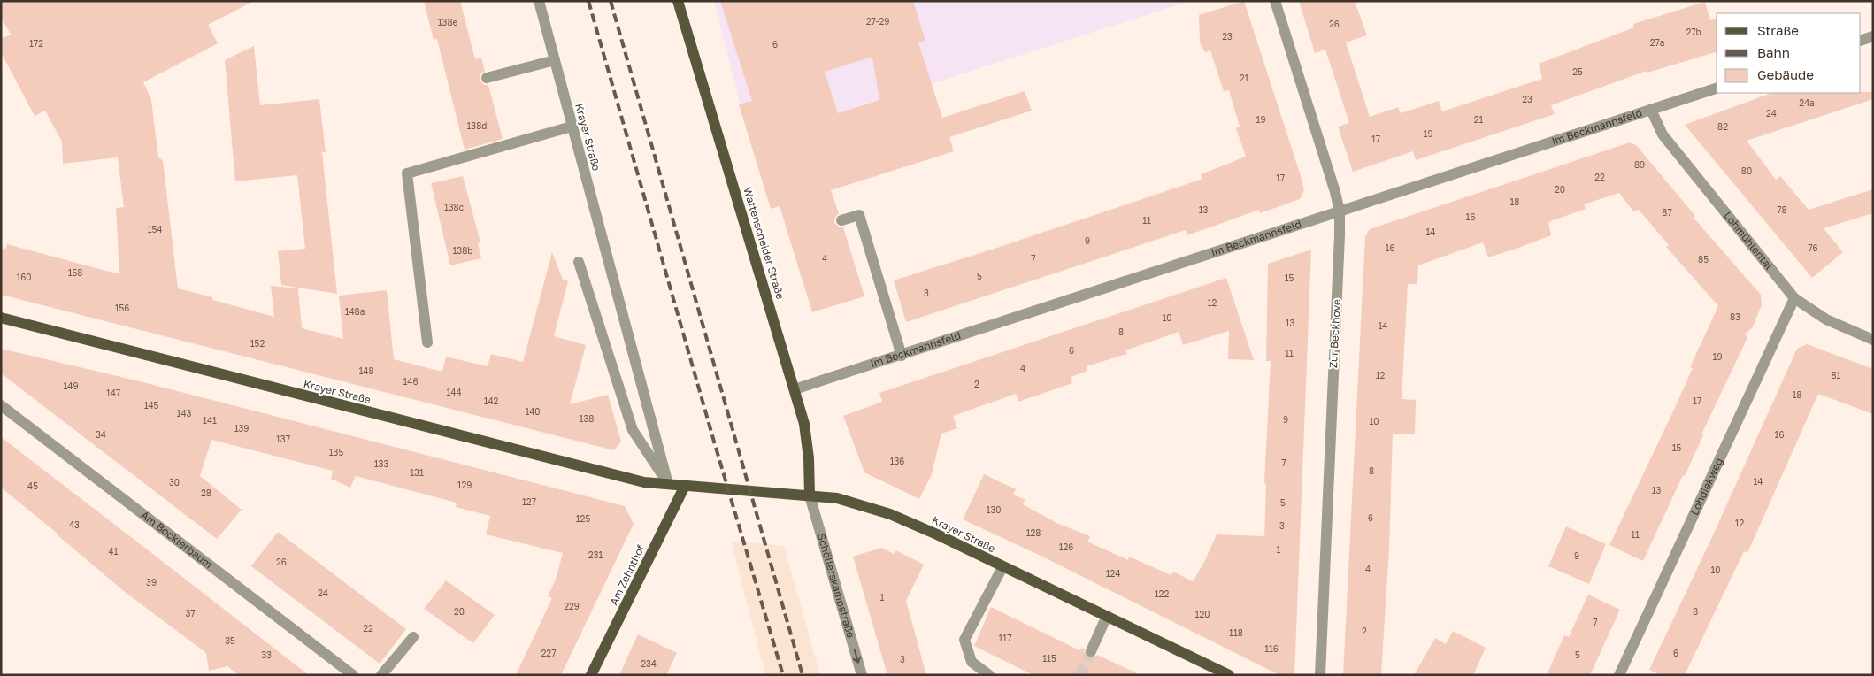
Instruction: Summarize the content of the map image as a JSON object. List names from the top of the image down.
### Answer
{
  "streets": {
    "main road": ["Krayer Straße", "Wattenscheider Straße", "Am Zehnthof"],
    "street": [
      "Im Beckmannsfeld",
      "Lohmühlental",
      "Zur Beckhove",
      "Lohdiekweg",
      "Am Bocklerbaum",
      "Schöllerskampstraße"
    ]
  },
  "crossings": [
    ["Im Beckmannsfeld", "Lohmühlental"],
    ["Im Beckmannsfeld", "Wattenscheider Straße"],
    ["Im Beckmannsfeld", "Zur Beckhove"],
    ["Krayer Straße", "Wattenscheider Straße"],
    ["Krayer Straße", "Am Zehnthof"],
    ["Krayer Straße", "Schöllerskampstraße"],
    ["Lohmühlental", "Lohdiekweg"],
    ["Wattenscheider Straße", "Schöllerskampstraße"]
  ],
  "one_way": ["Schöllerskampstraße"],
  "house_numbers": [
    "27-29",
    "138e",
    "26",
    "27b",
    "23",
    "27a",
    "172",
    "6",
    "25",
    "21",
    "23",
    "24a",
    "24",
    "19",
    "21",
    "138d",
    "82",
    "19",
    "17",
    "89",
    "80",
    "22",
    "17",
    "20",
    "18",
    "138c",
    "13",
    "78",
    "87",
    "16",
    "11",
    "154",
    "14",
    "9",
    "16",
    "76",
    "138b",
    "4",
    "7",
    "85",
    "158",
    "5",
    "160",
    "15",
    "3",
    "12",
    "156",
    "148a",
    "83",
    "10",
    "13",
    "14",
    "8",
    "152",
    "6",
    "11",
    "19",
    "4",
    "148",
    "12",
    "81",
    "146",
    "2",
    "149",
    "144",
    "147",
    "18",
    "142",
    "17",
    "145",
    "140",
    "143",
    "138",
    "9",
    "141",
    "10",
    "139",
    "34",
    "16",
    "137",
    "15",
    "135",
    "136",
    "7",
    "133",
    "8",
    "131",
    "14",
    "30",
    "129",
    "45",
    "13",
    "28",
    "127",
    "5",
    "130",
    "6",
    "125",
    "12",
    "43",
    "3",
    "128",
    "11",
    "126",
    "1",
    "41",
    "231",
    "9",
    "26",
    "4",
    "10",
    "124",
    "39",
    "24",
    "122",
    "1",
    "229",
    "20",
    "8",
    "37",
    "120",
    "7",
    "22",
    "2",
    "118",
    "117",
    "35",
    "116",
    "227",
    "6",
    "33",
    "5",
    "115",
    "3",
    "234"
  ],
  "legend": ["Straße", "Bahn", "Gebäude"]
}
